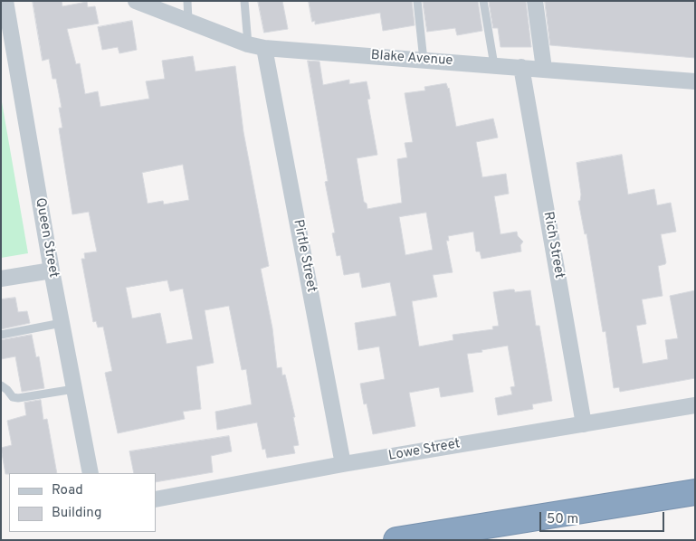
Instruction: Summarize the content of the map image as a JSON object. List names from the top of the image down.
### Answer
{
  "streets": {
    "street": [
      "Blake Avenue",
      "Queen Street",
      "Rich Street",
      "Pirtle Street",
      "Lowe Street"
    ]
  },
  "crossings": [
    ["Blake Avenue", "Rich Street"],
    ["Blake Avenue", "Pirtle Street"],
    ["Rich Street", "Lowe Street"],
    ["Pirtle Street", "Lowe Street"]
  ],
  "legend": ["Road", "Building"],
  "scale_bar": "50 m"
}
